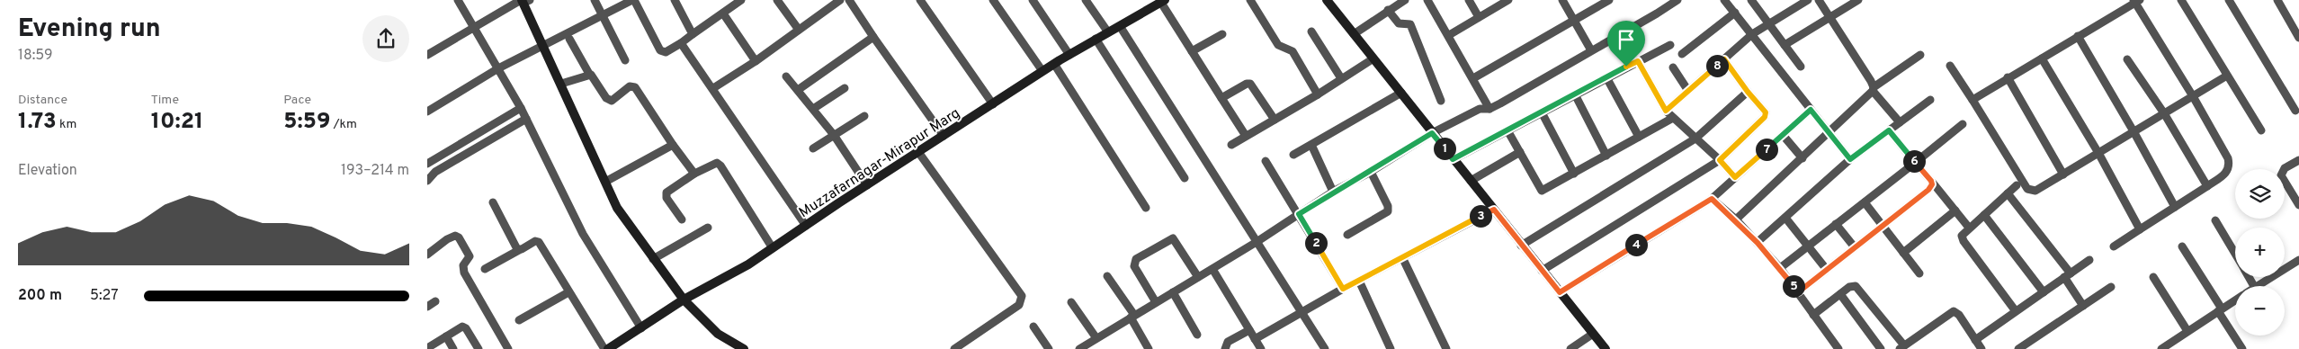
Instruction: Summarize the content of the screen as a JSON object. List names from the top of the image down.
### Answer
{
  "streets": {
    "main road": ["Muzzafarnagar-Mirapur Marg"]
  },
  "page": {
    "heading": ["Evening run", "18:59"],
    "pins": [
      "8",
      "1",
      "7",
      "6",
      "3",
      "2",
      "4",
      "5"
    ],
    "stats": [
      ["Distance", "1.73 km"],
      ["Time", "10:21"],
      ["Pace", "5:59 /km"]
    ],
    "chart": ["Elevation", "193–214 m"],
    "map_buttons": ["+", "−"],
    "list": [
      {
        "name": "200 m",
        "note": "5:27"
      }
    ]
  }
}
